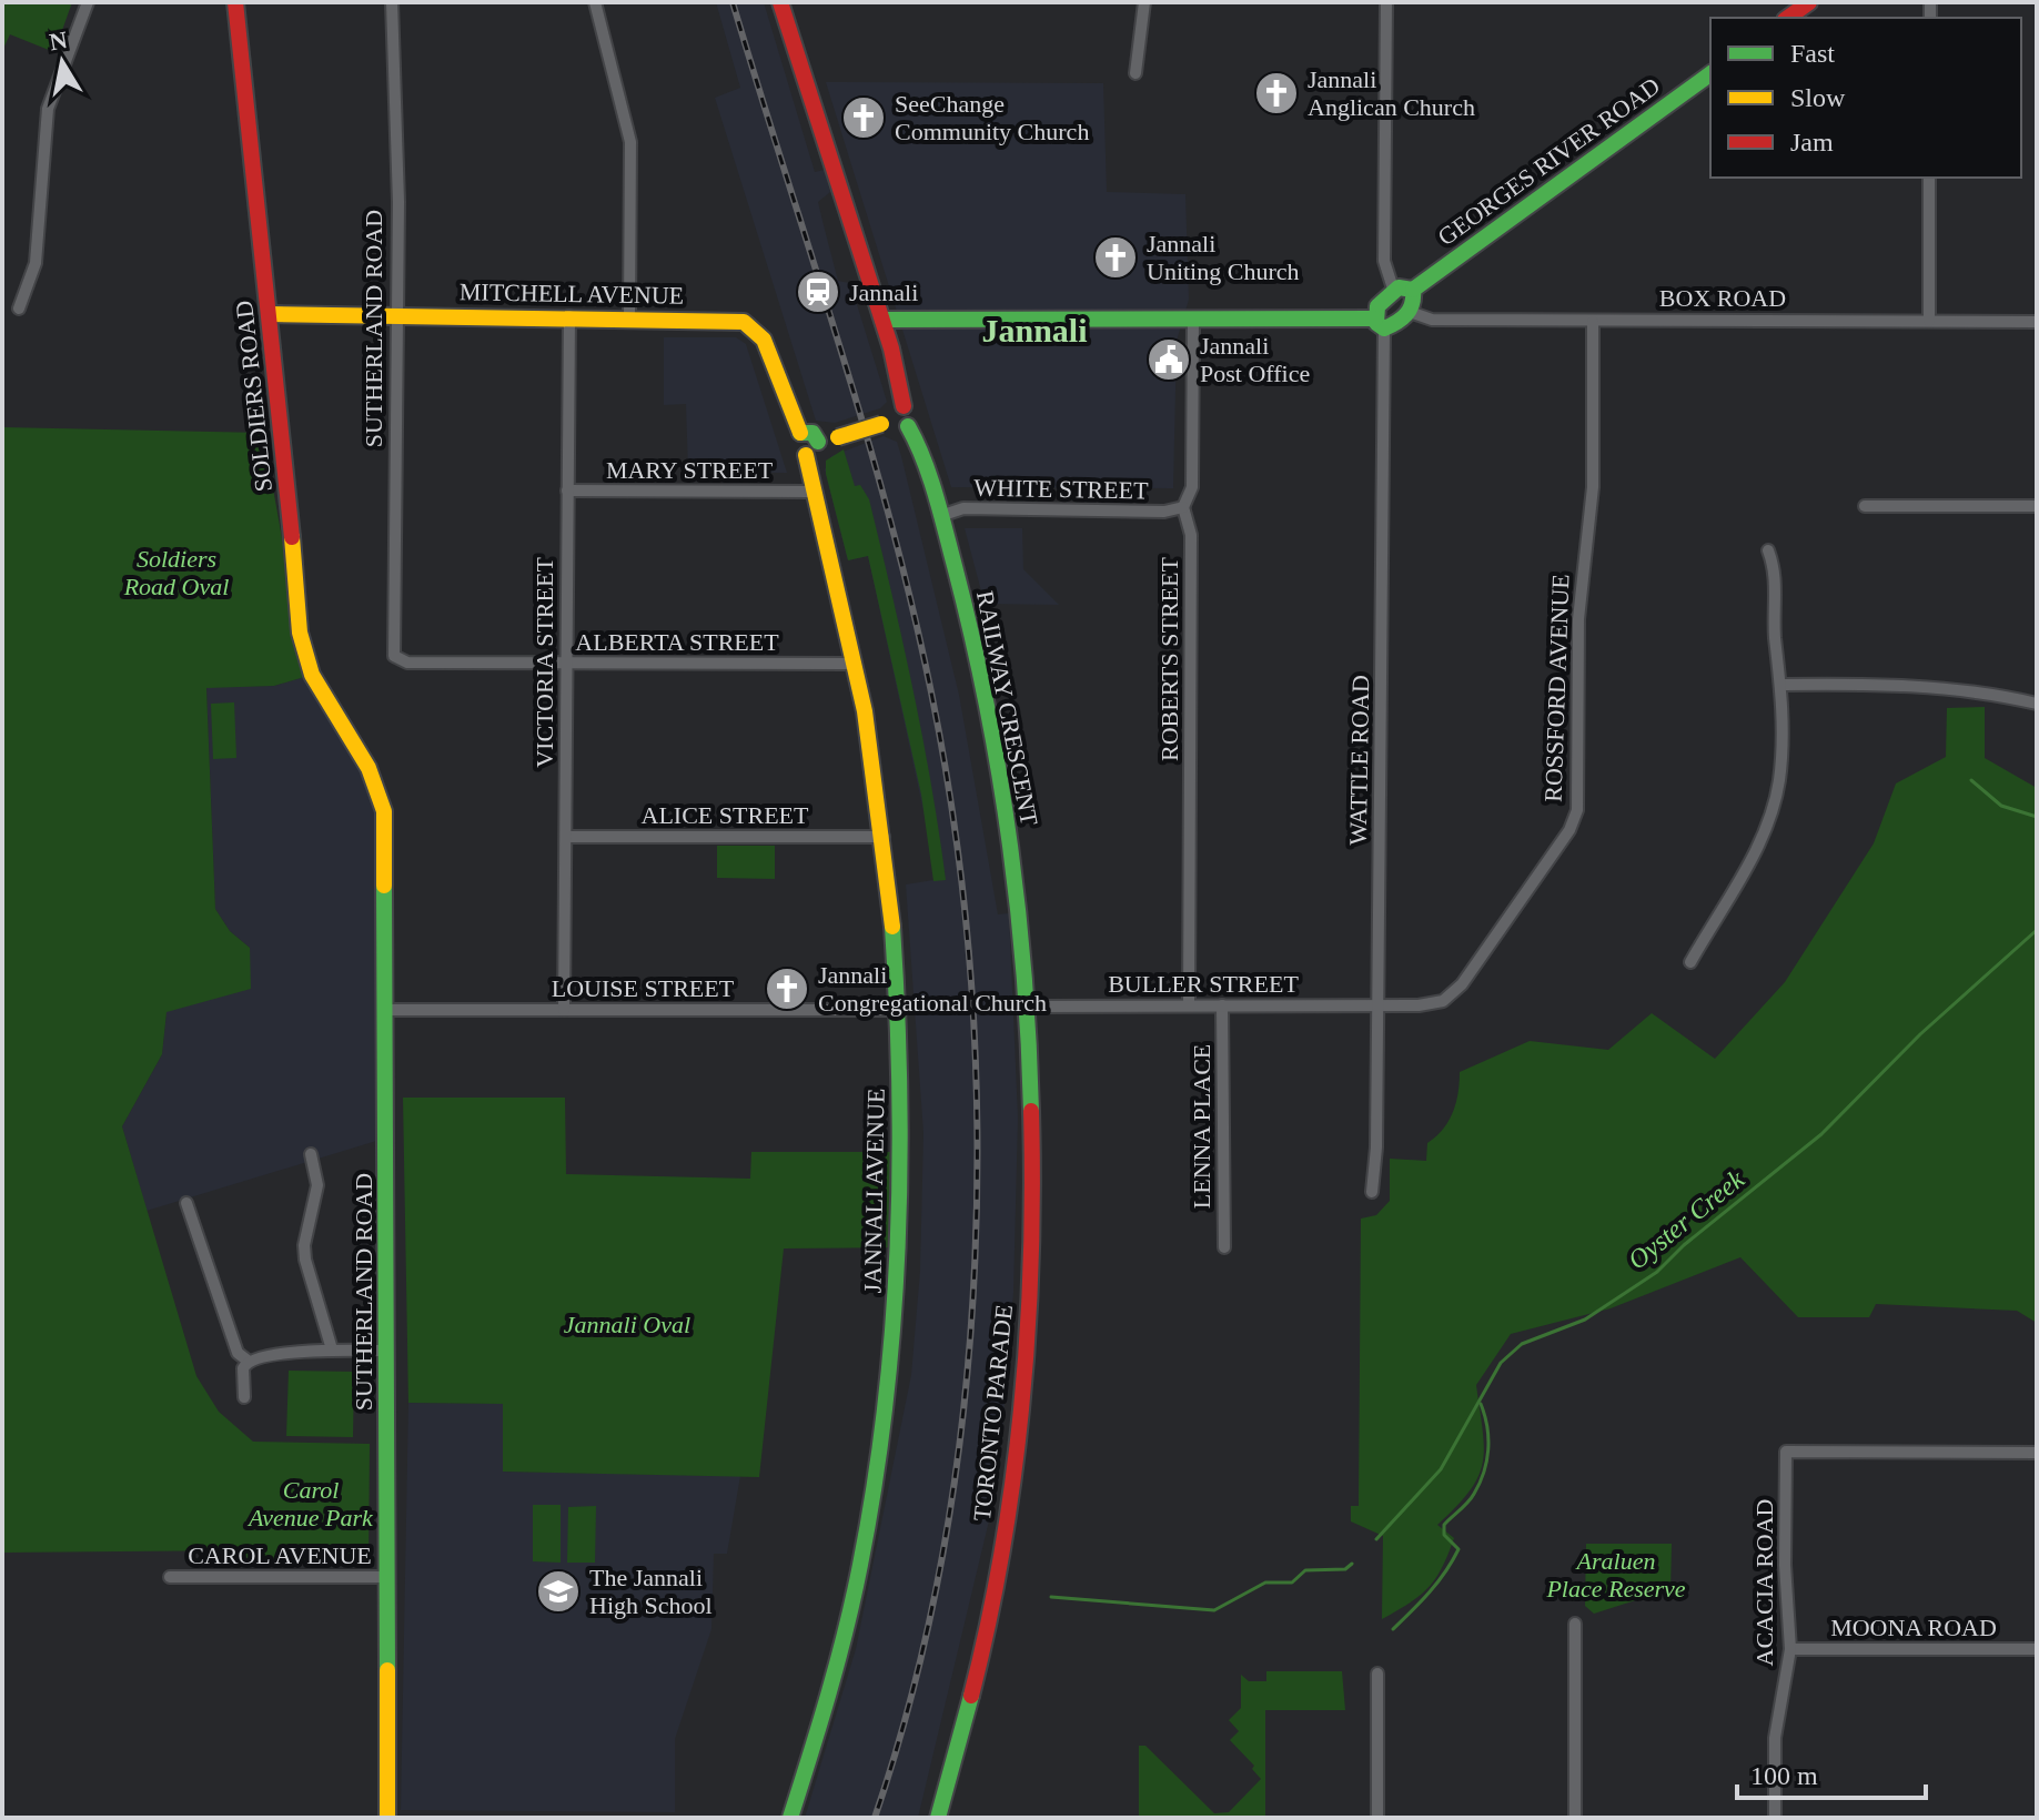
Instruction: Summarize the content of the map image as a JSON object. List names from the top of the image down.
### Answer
{
  "streets": {
    "street": [
      "GEORGES RIVER ROAD",
      "MITCHELL AVENUE",
      "BOX ROAD",
      "SUTHERLAND ROAD",
      "SOLDIERS ROAD",
      "MARY STREET",
      "WHITE STREET",
      "ALBERTA STREET",
      "ROBERTS STREET",
      "VICTORIA STREET",
      "ROSSFORD AVENUE",
      "RAILWAY CRESCENT",
      "WATTLE ROAD",
      "ALICE STREET",
      "BULLER STREET",
      "LOUISE STREET",
      "LENNA PLACE",
      "JANNALI AVENUE",
      "TORONTO PARADE",
      "CAROL AVENUE",
      "ACACIA ROAD",
      "MOONA ROAD"
    ]
  },
  "crossings": [
    ["MITCHELL AVENUE", "SUTHERLAND ROAD"],
    ["MITCHELL AVENUE", "SOLDIERS ROAD"],
    ["MITCHELL AVENUE", "VICTORIA STREET"],
    ["MITCHELL AVENUE", "JANNALI AVENUE"],
    ["BOX ROAD", "ROSSFORD AVENUE"],
    ["SUTHERLAND ROAD", "SOLDIERS ROAD"],
    ["SUTHERLAND ROAD", "ALBERTA STREET"],
    ["SUTHERLAND ROAD", "LOUISE STREET"],
    ["SUTHERLAND ROAD", "CAROL AVENUE"],
    ["MARY STREET", "VICTORIA STREET"],
    ["MARY STREET", "JANNALI AVENUE"],
    ["WHITE STREET", "ROBERTS STREET"],
    ["WHITE STREET", "RAILWAY CRESCENT"],
    ["ALBERTA STREET", "VICTORIA STREET"],
    ["ALBERTA STREET", "JANNALI AVENUE"],
    ["ROBERTS STREET", "BULLER STREET"],
    ["VICTORIA STREET", "ALICE STREET"],
    ["VICTORIA STREET", "LOUISE STREET"],
    ["ROSSFORD AVENUE", "WATTLE ROAD"],
    ["ROSSFORD AVENUE", "BULLER STREET"],
    ["RAILWAY CRESCENT", "BULLER STREET"],
    ["RAILWAY CRESCENT", "TORONTO PARADE"],
    ["WATTLE ROAD", "BULLER STREET"],
    ["ALICE STREET", "JANNALI AVENUE"],
    ["BULLER STREET", "LENNA PLACE"],
    ["BULLER STREET", "TORONTO PARADE"],
    ["LOUISE STREET", "JANNALI AVENUE"],
    ["ACACIA ROAD", "MOONA ROAD"]
  ],
  "districts": ["Jannali"],
  "water": ["Oyster Creek"],
  "parks": [
    "Soldiers Road Oval",
    "Jannali Oval",
    "Carol Avenue Park",
    "Araluen Place Reserve"
  ],
  "places": {
    "church": [
      "Jannali Anglican Church",
      "SeeChange Community Church",
      "Jannali Uniting Church",
      "Jannali Congregational Church"
    ],
    "station": ["Jannali"],
    "public building": ["Jannali Post Office"],
    "school or university": ["The Jannali High School"]
  },
  "legend": ["Fast", "Slow", "Jam"],
  "scale_bar": "100 m",
  "north": "top"
}
